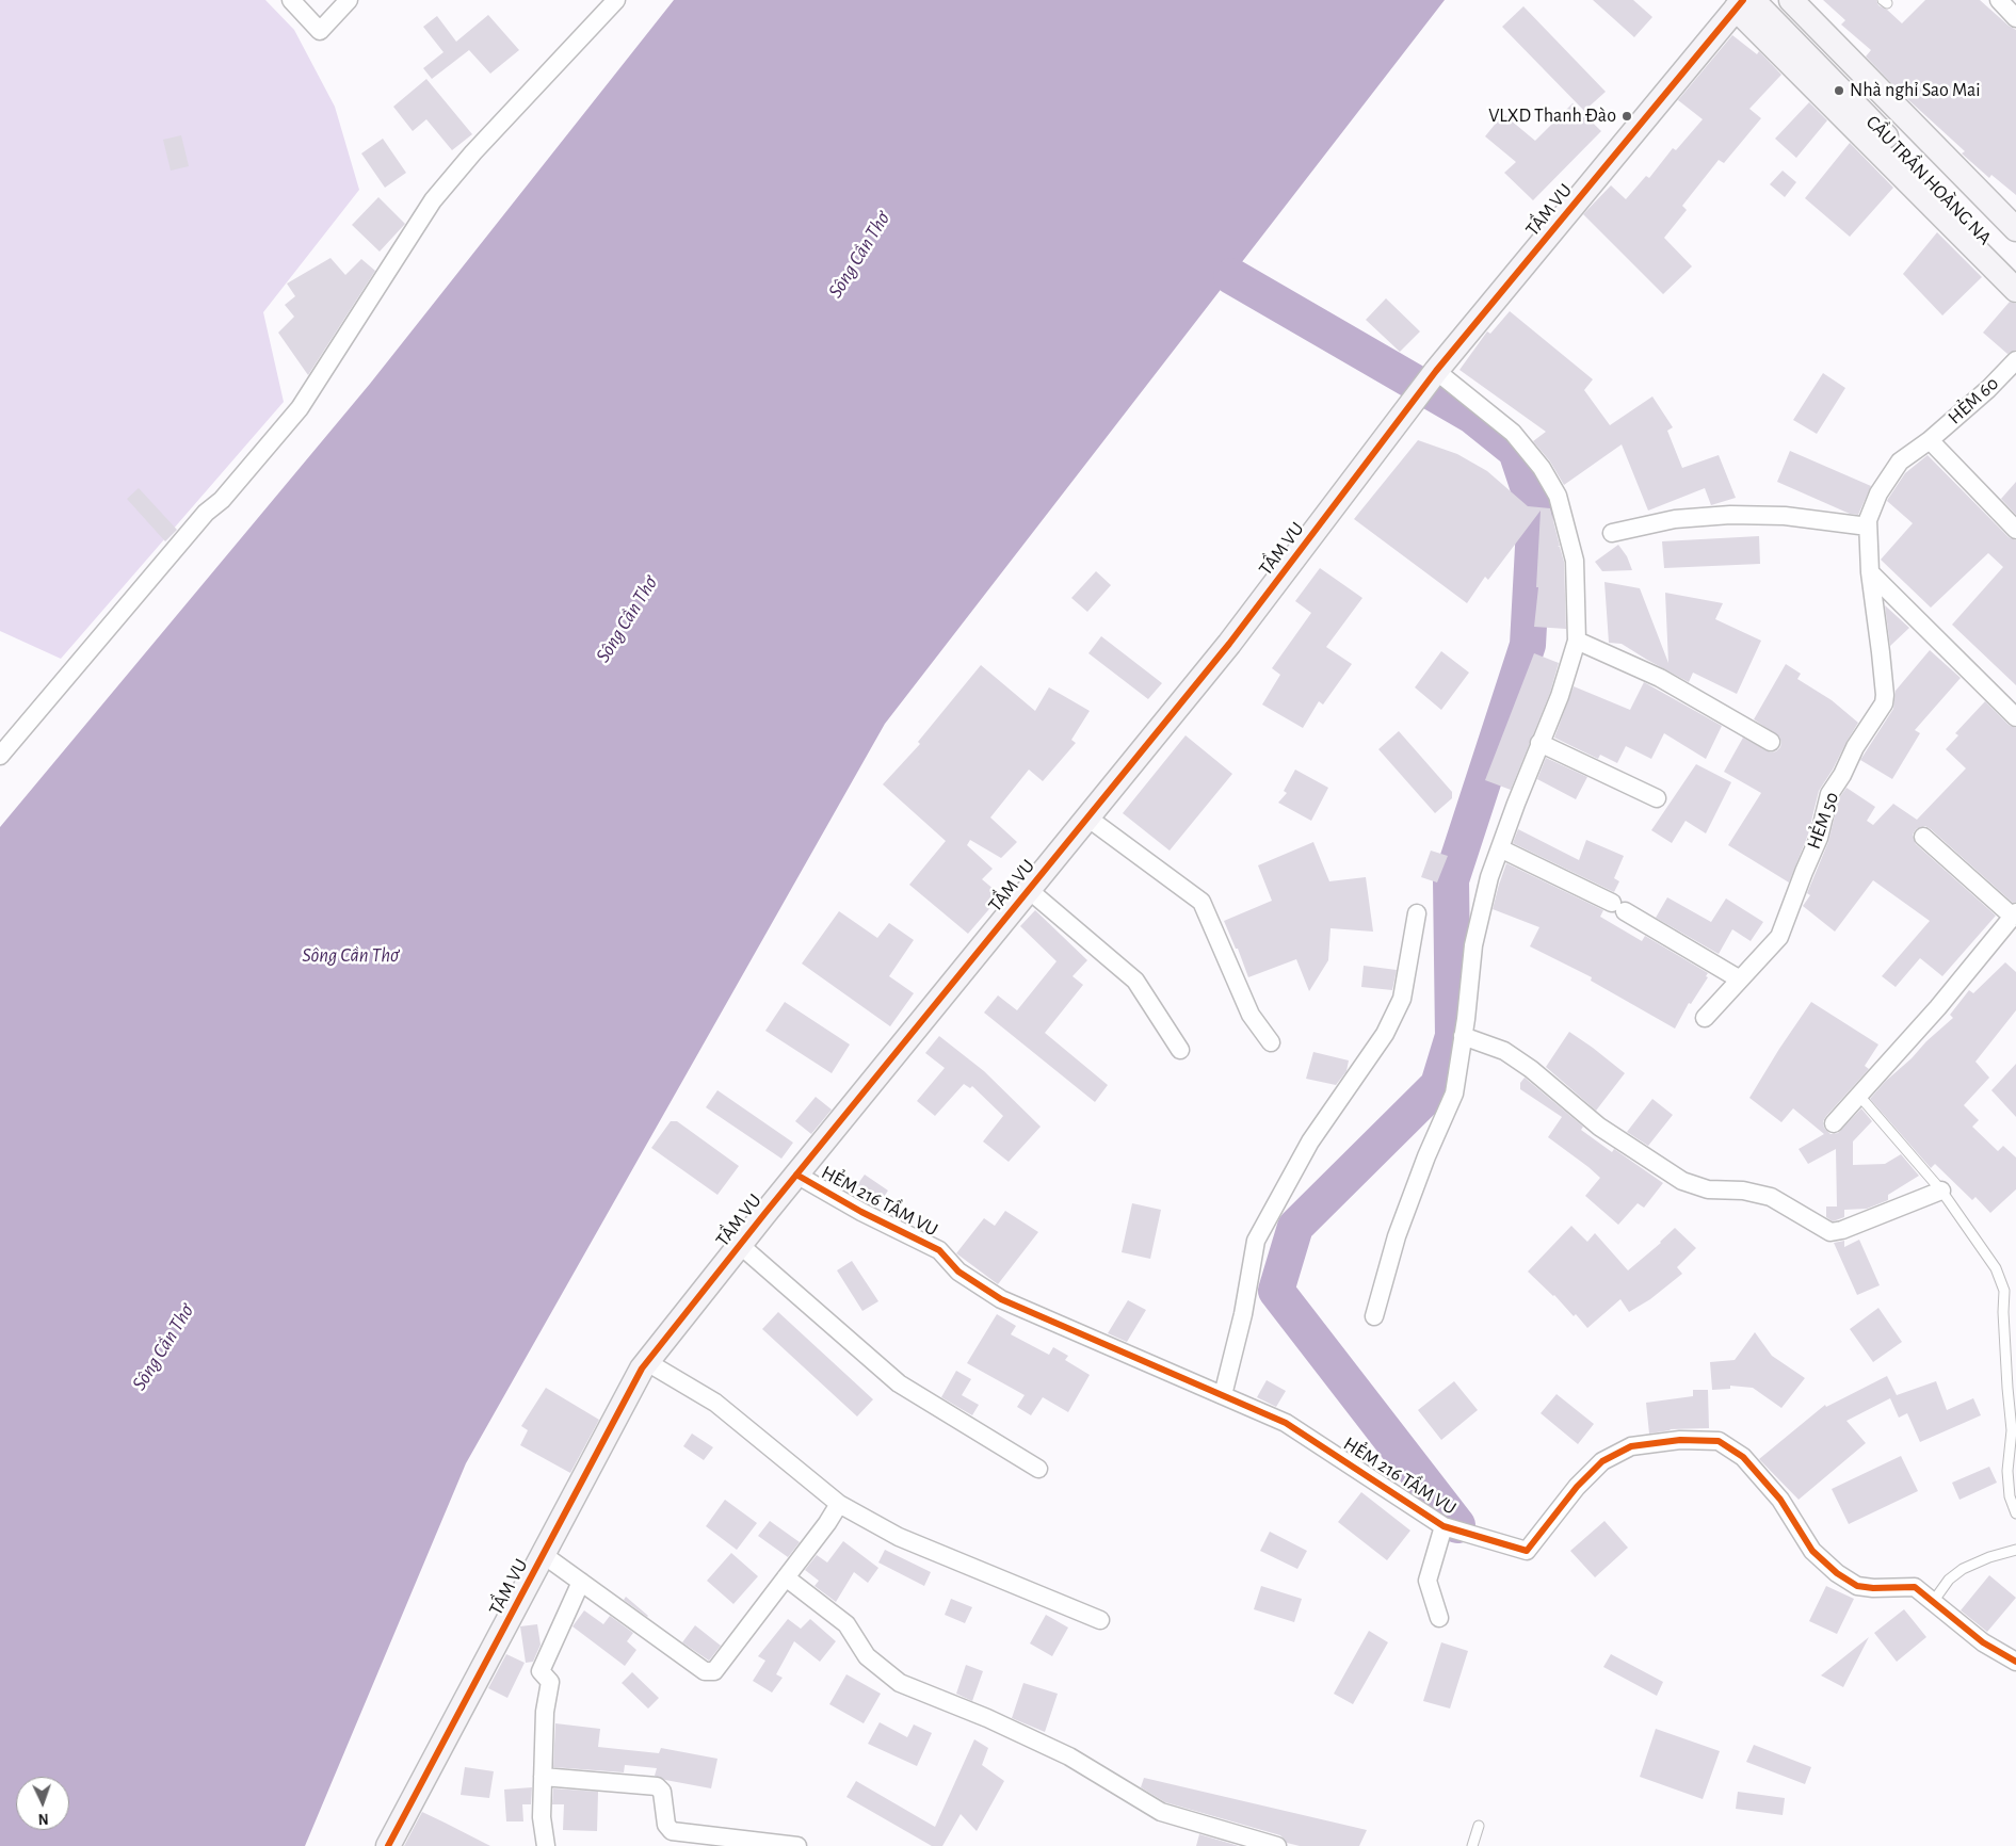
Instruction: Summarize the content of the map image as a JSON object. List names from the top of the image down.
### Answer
{
  "streets": {
    "street": [
      "CẦU TRẦN HOÀNG NA",
      "TẦM VU",
      "HẺM 60",
      "HẺM 50",
      "HẺM 216 TẦM VU"
    ]
  },
  "crossings": [
    ["CẦU TRẦN HOÀNG NA", "TẦM VU"],
    ["TẦM VU", "HẺM 216 TẦM VU"],
    ["HẺM 60", "HẺM 50"]
  ],
  "water": ["Sông Cần Thơ"],
  "places": ["Nhà nghỉ Sao Mai", "VLXD Thanh Đào"],
  "north": "bottom"
}
